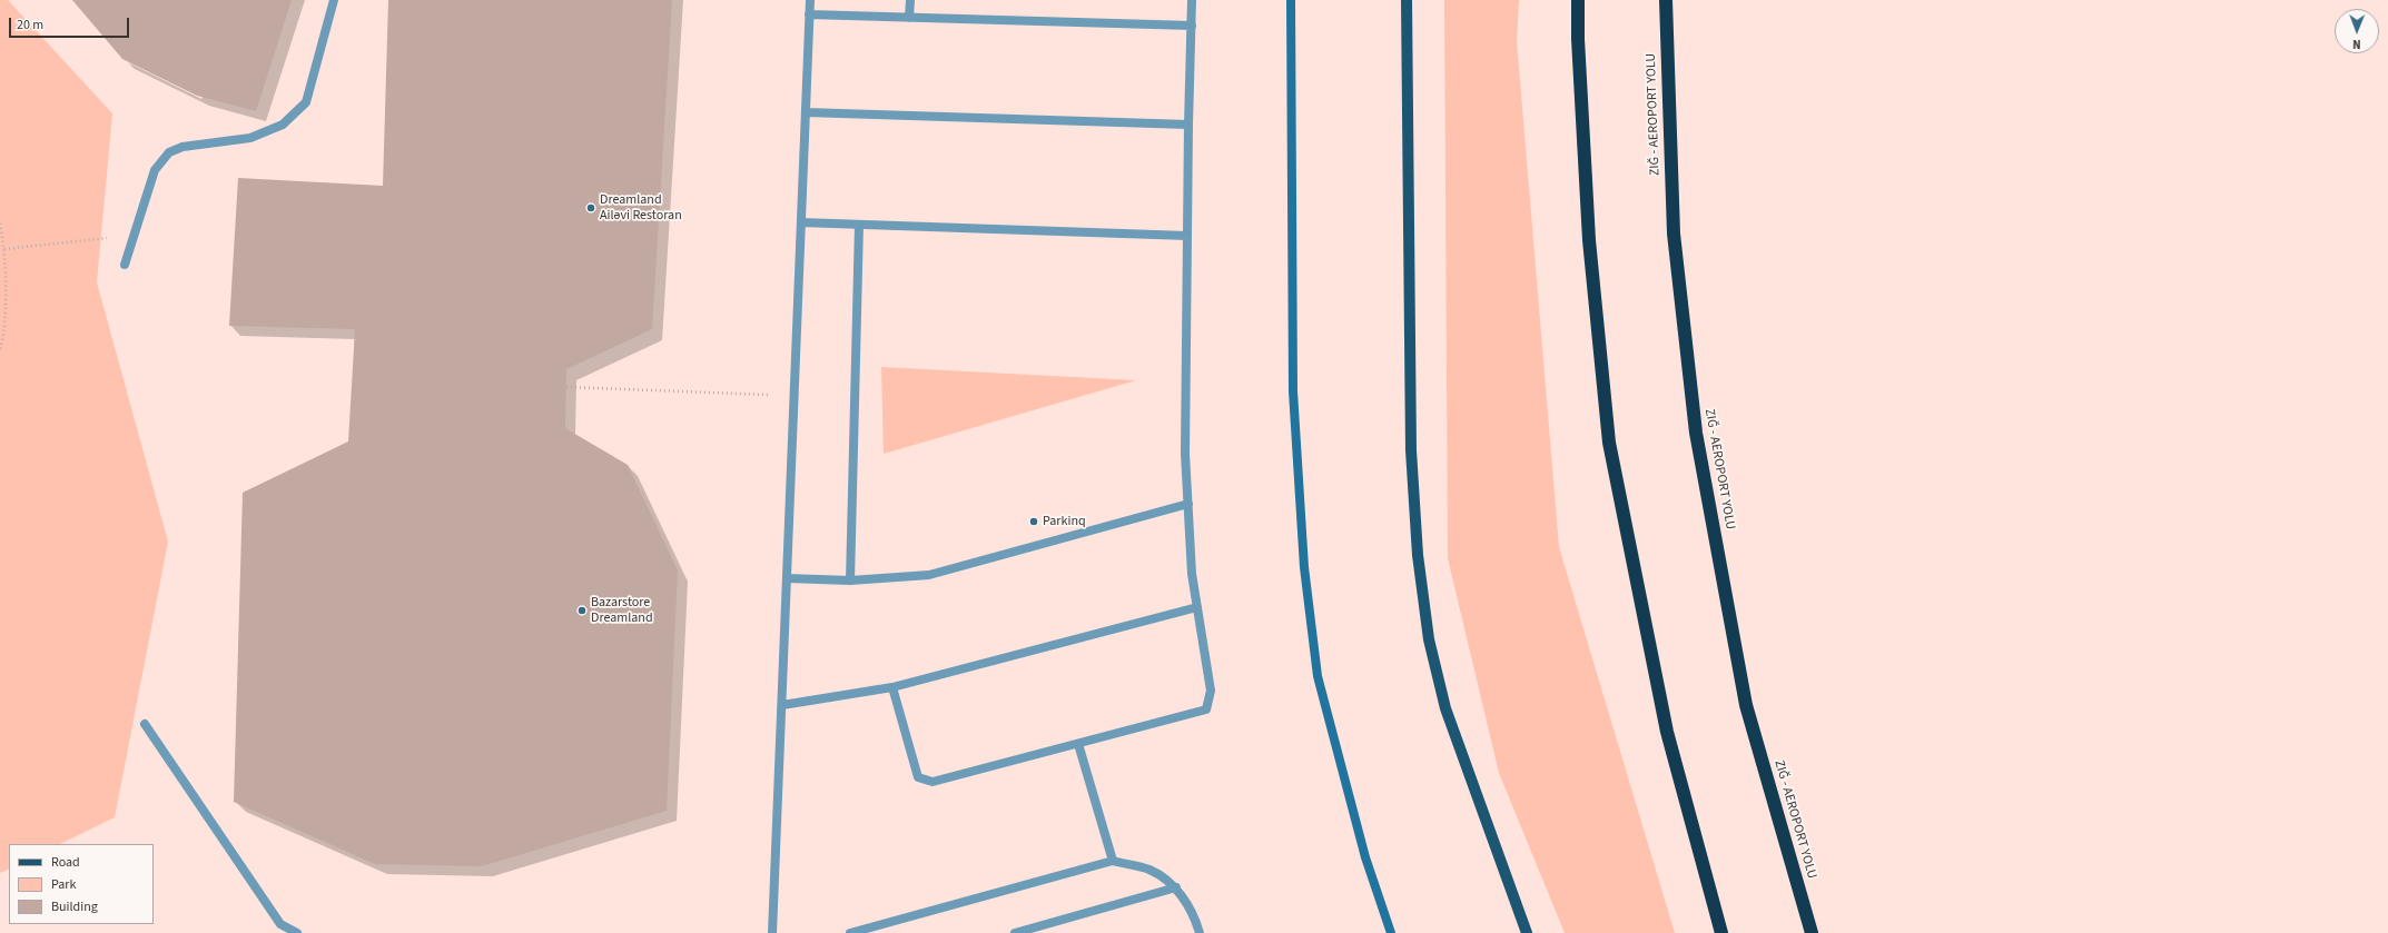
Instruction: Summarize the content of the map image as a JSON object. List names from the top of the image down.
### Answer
{
  "places": ["Dreamland Ailəvi Restoran", "Parkinq", "Bazarstore Dreamland"],
  "legend": ["Road", "Park", "Building"],
  "scale_bar": "20 m",
  "north": "bottom"
}
